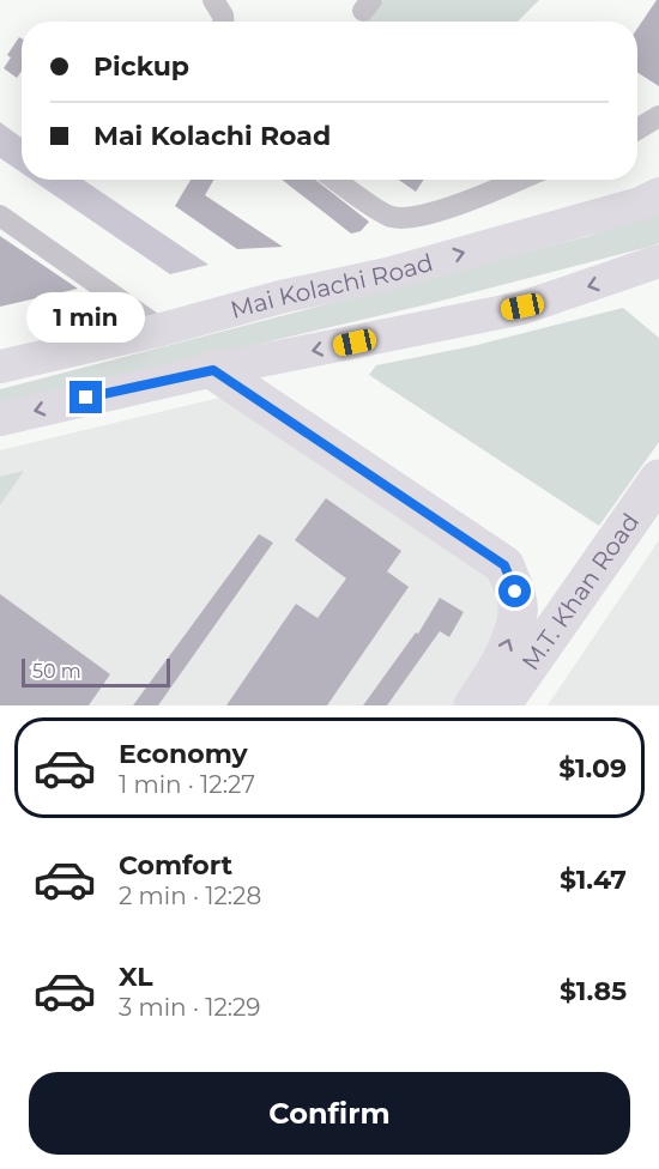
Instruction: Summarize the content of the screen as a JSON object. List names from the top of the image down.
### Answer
{
  "streets": {
    "highway": ["M.T. Khan Road"],
    "main road": ["Mai Kolachi Road"]
  },
  "scale_bar": "50 m",
  "page": {
    "banner": ["Pickup", "Mai Kolachi Road"],
    "bubble": "1 min",
    "scale": "50 m",
    "list": [
      {
        "name": "Economy",
        "note": "1 min · 12:27",
        "value": "$1.09"
      },
      {
        "name": "Comfort",
        "note": "2 min · 12:28",
        "value": "$1.47"
      },
      {
        "name": "XL",
        "note": "3 min · 12:29",
        "value": "$1.85"
      }
    ],
    "buttons": "Confirm"
  }
}
